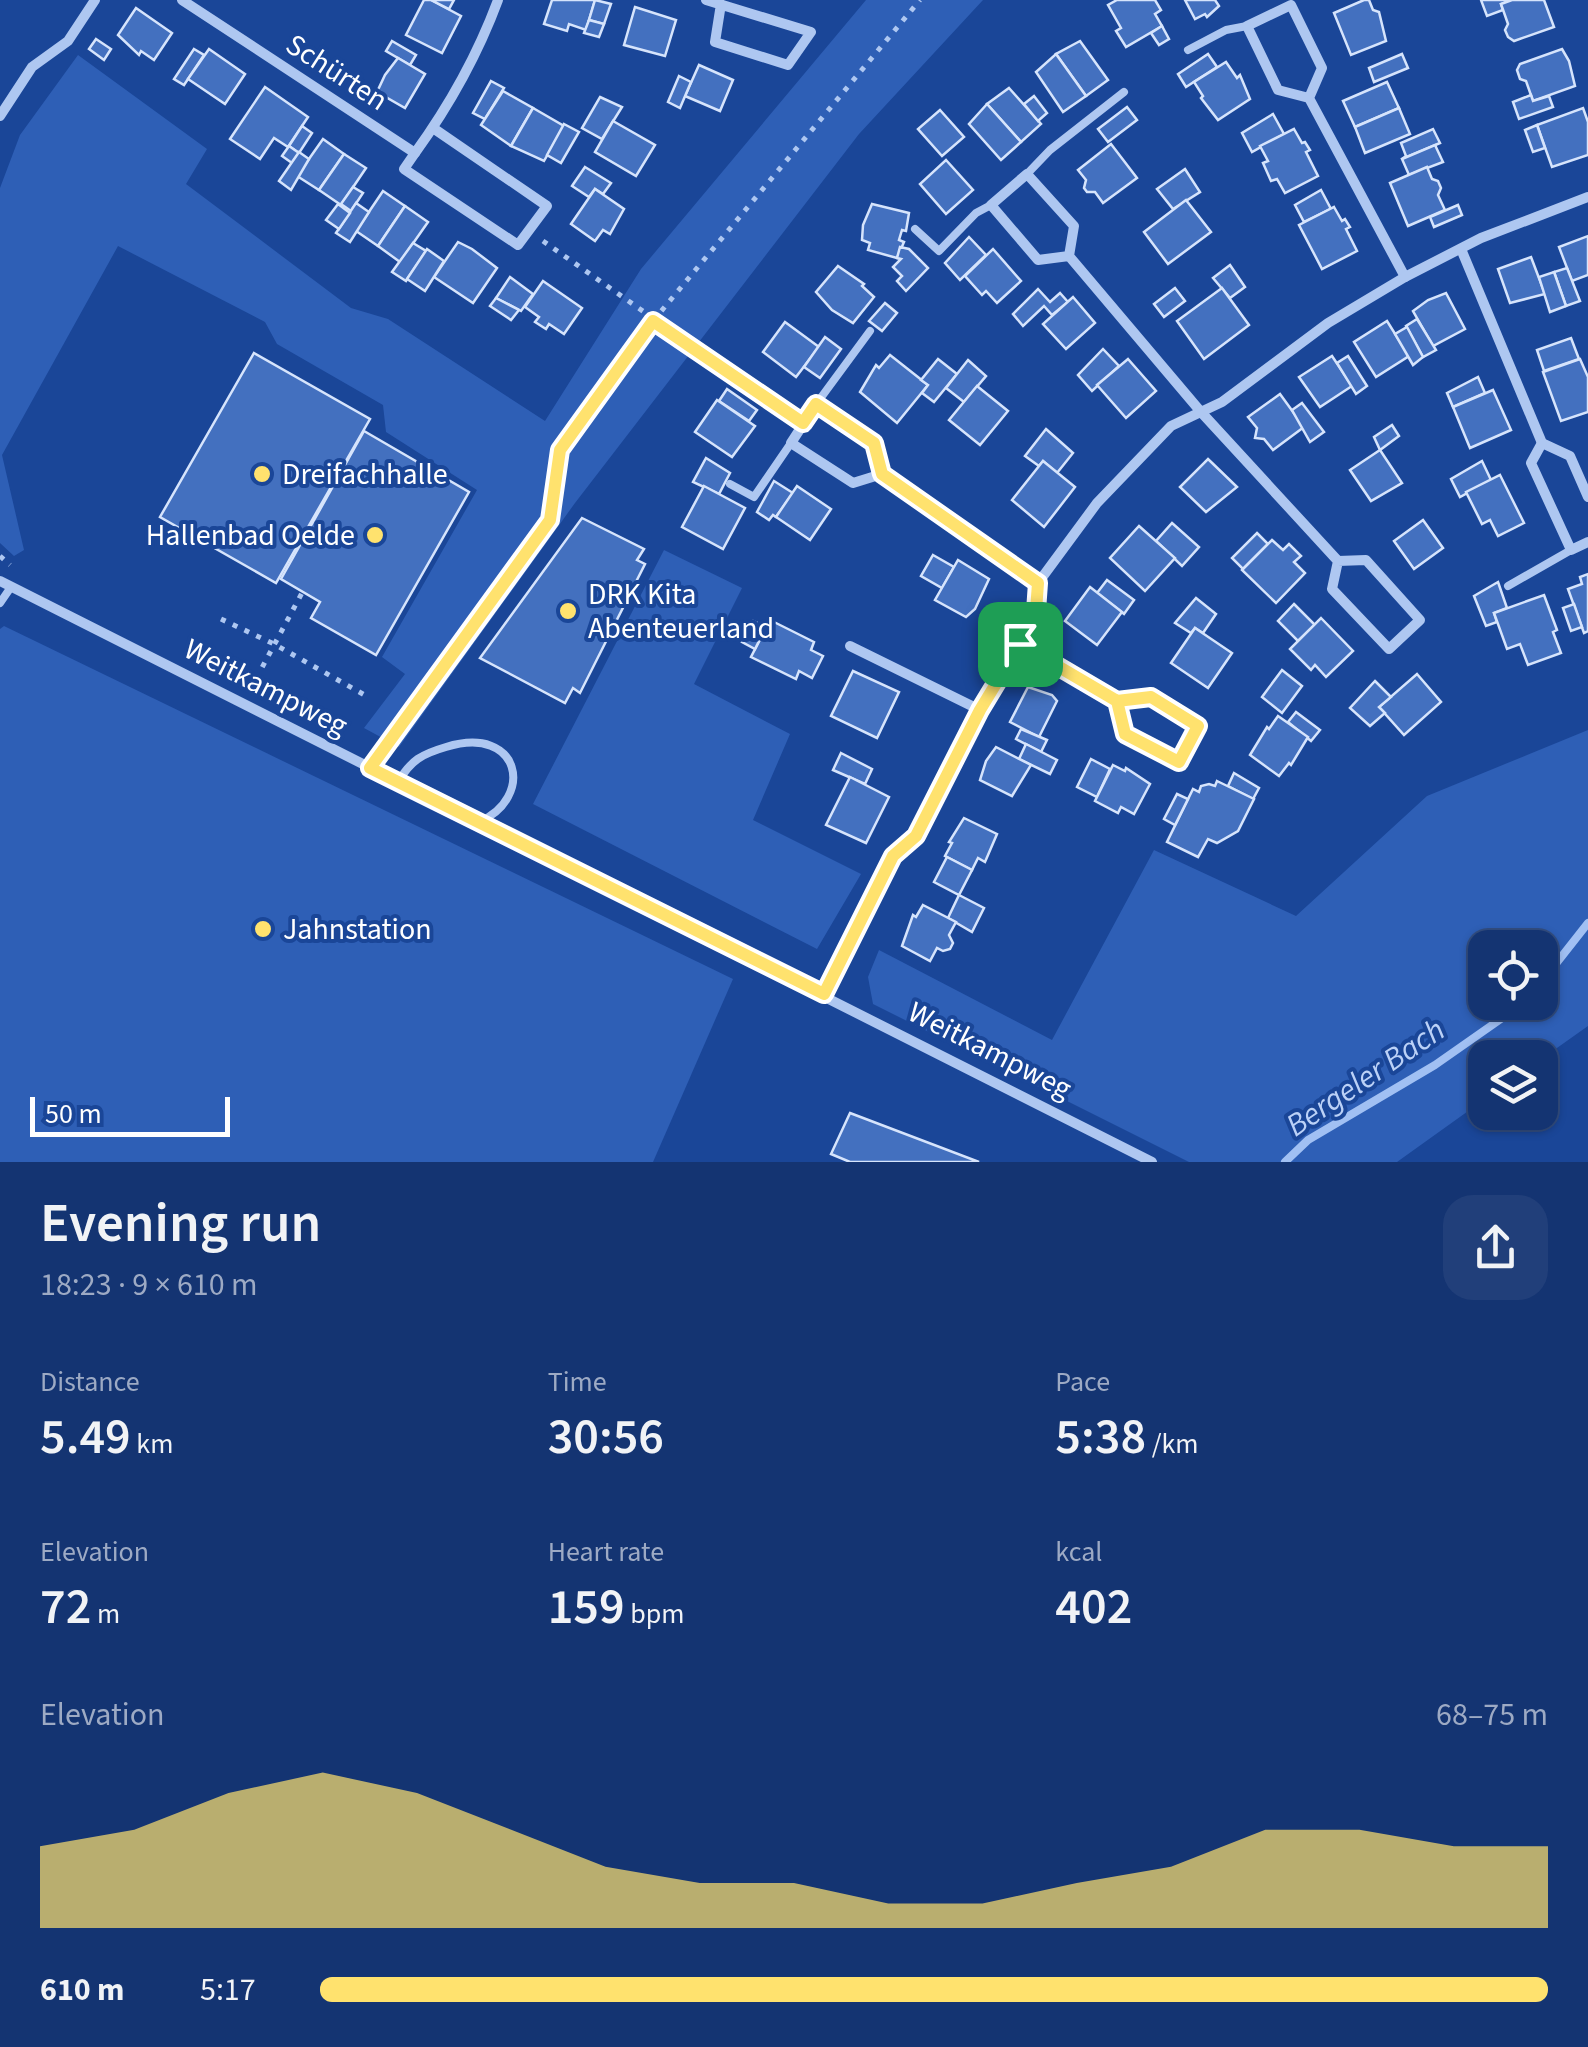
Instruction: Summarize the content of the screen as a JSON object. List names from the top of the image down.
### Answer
{
  "streets": {
    "street": ["Schürten", "Weitkampweg"]
  },
  "water": ["Bergeler Bach"],
  "places": [
    "Dreifachhalle",
    "Hallenbad Oelde",
    "DRK Kita Abenteuerland",
    "Jahnstation"
  ],
  "scale_bar": "50 m",
  "page": {
    "scale": "50 m",
    "heading": ["Evening run", "18:23 · 9 × 610 m"],
    "stats": [
      ["Distance", "5.49 km"],
      ["Time", "30:56"],
      ["Pace", "5:38 /km"],
      ["Elevation", "72 m"],
      ["Heart rate", "159 bpm"],
      ["kcal", "402"]
    ],
    "chart": ["Elevation", "68–75 m"],
    "list": [
      {
        "name": "610 m",
        "note": "5:17"
      }
    ]
  }
}
